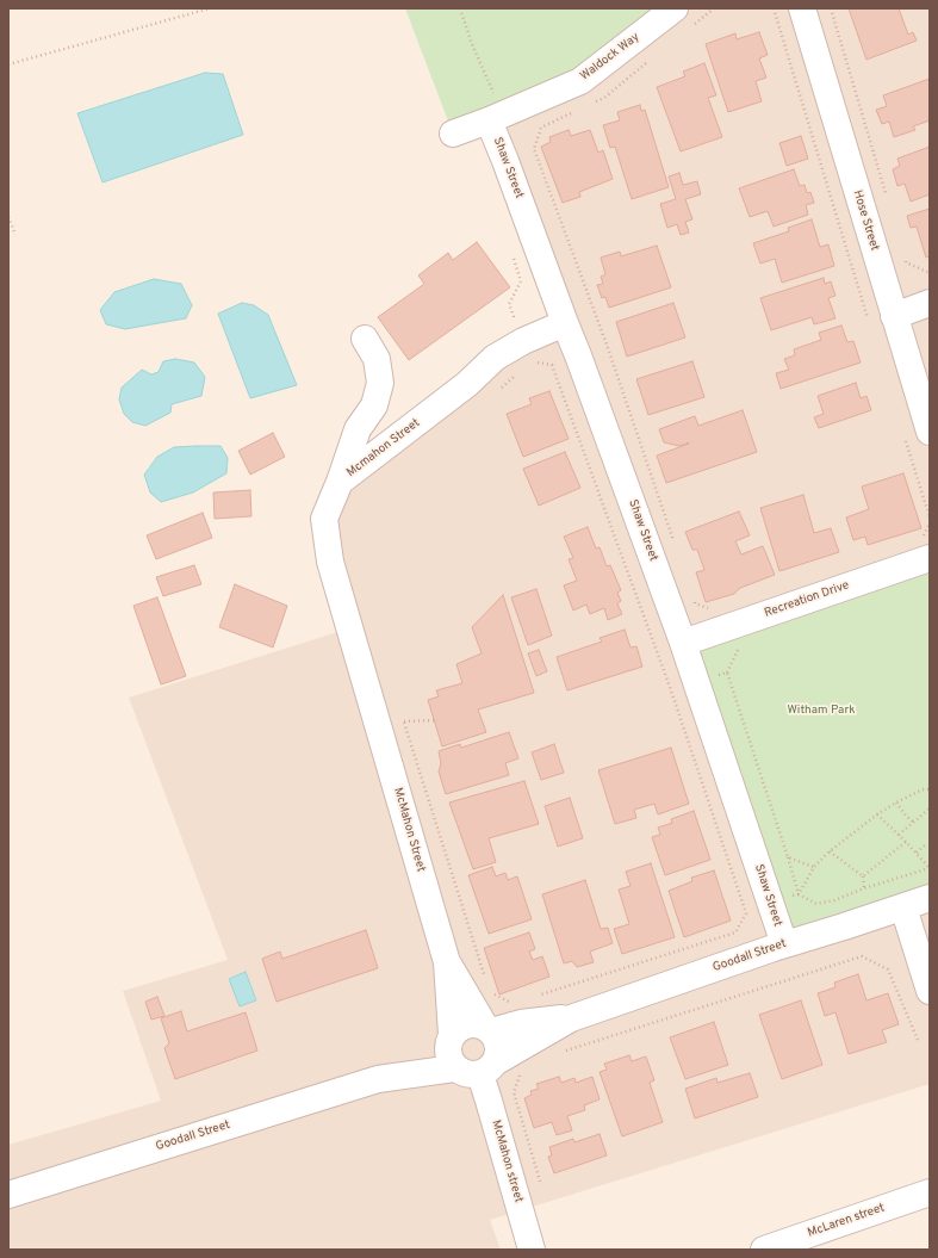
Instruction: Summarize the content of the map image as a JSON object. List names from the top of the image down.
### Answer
{
  "streets": {
    "street": [
      "Waldock Way",
      "Shaw Street",
      "Hose Street",
      "Mcmahon Street",
      "Recreation Drive",
      "McMahon Street",
      "Goodall Street",
      "McMahon street",
      "McLaren street"
    ]
  },
  "crossings": [
    ["Waldock Way", "Shaw Street"],
    ["Shaw Street", "Mcmahon Street"],
    ["Shaw Street", "Recreation Drive"],
    ["Shaw Street", "Goodall Street"],
    ["Mcmahon Street", "McMahon Street"],
    ["Goodall Street", "McMahon street"]
  ],
  "parks": ["Witham Park"]
}
